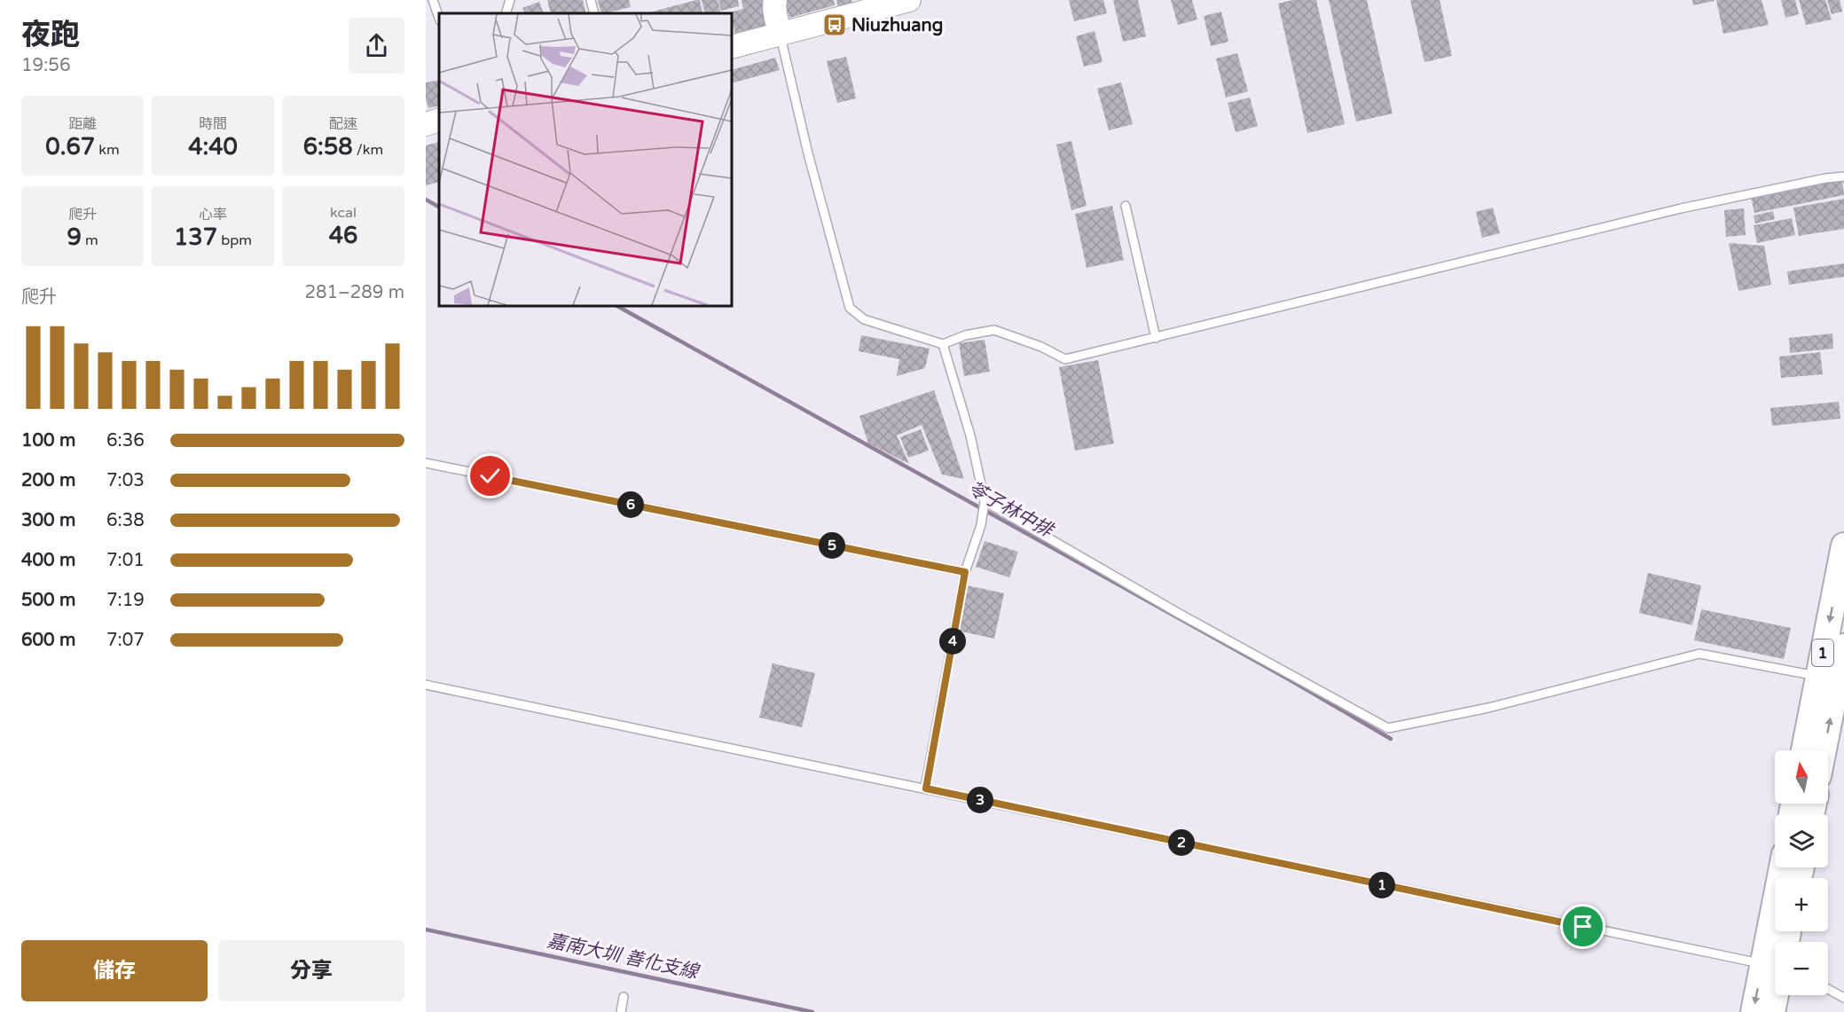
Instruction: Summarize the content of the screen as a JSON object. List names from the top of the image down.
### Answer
{
  "streets": {
    "main road": ["1"]
  },
  "water": ["苓子林中排", "嘉南大圳 善化支線"],
  "places": {
    "bus stop": ["Niuzhuang"]
  },
  "north": "top",
  "page": {
    "heading": ["夜跑", "19:56"],
    "stats": [
      ["距離", "0.67 km"],
      ["時間", "4:40"],
      ["配速", "6:58 /km"],
      ["爬升", "9 m"],
      ["心率", "137 bpm"],
      ["kcal", "46"]
    ],
    "chart": ["爬升", "281–289 m"],
    "list": [
      {
        "name": "100 m",
        "note": "6:36"
      },
      {
        "name": "200 m",
        "note": "7:03"
      },
      {
        "name": "300 m",
        "note": "6:38"
      },
      {
        "name": "400 m",
        "note": "7:01"
      },
      {
        "name": "500 m",
        "note": "7:19"
      },
      {
        "name": "600 m",
        "note": "7:07"
      }
    ],
    "pins": [
      "6",
      "5",
      "4",
      "3",
      "2",
      "1"
    ],
    "map_buttons": ["+", "−"],
    "buttons": ["儲存", "分享"]
  }
}
